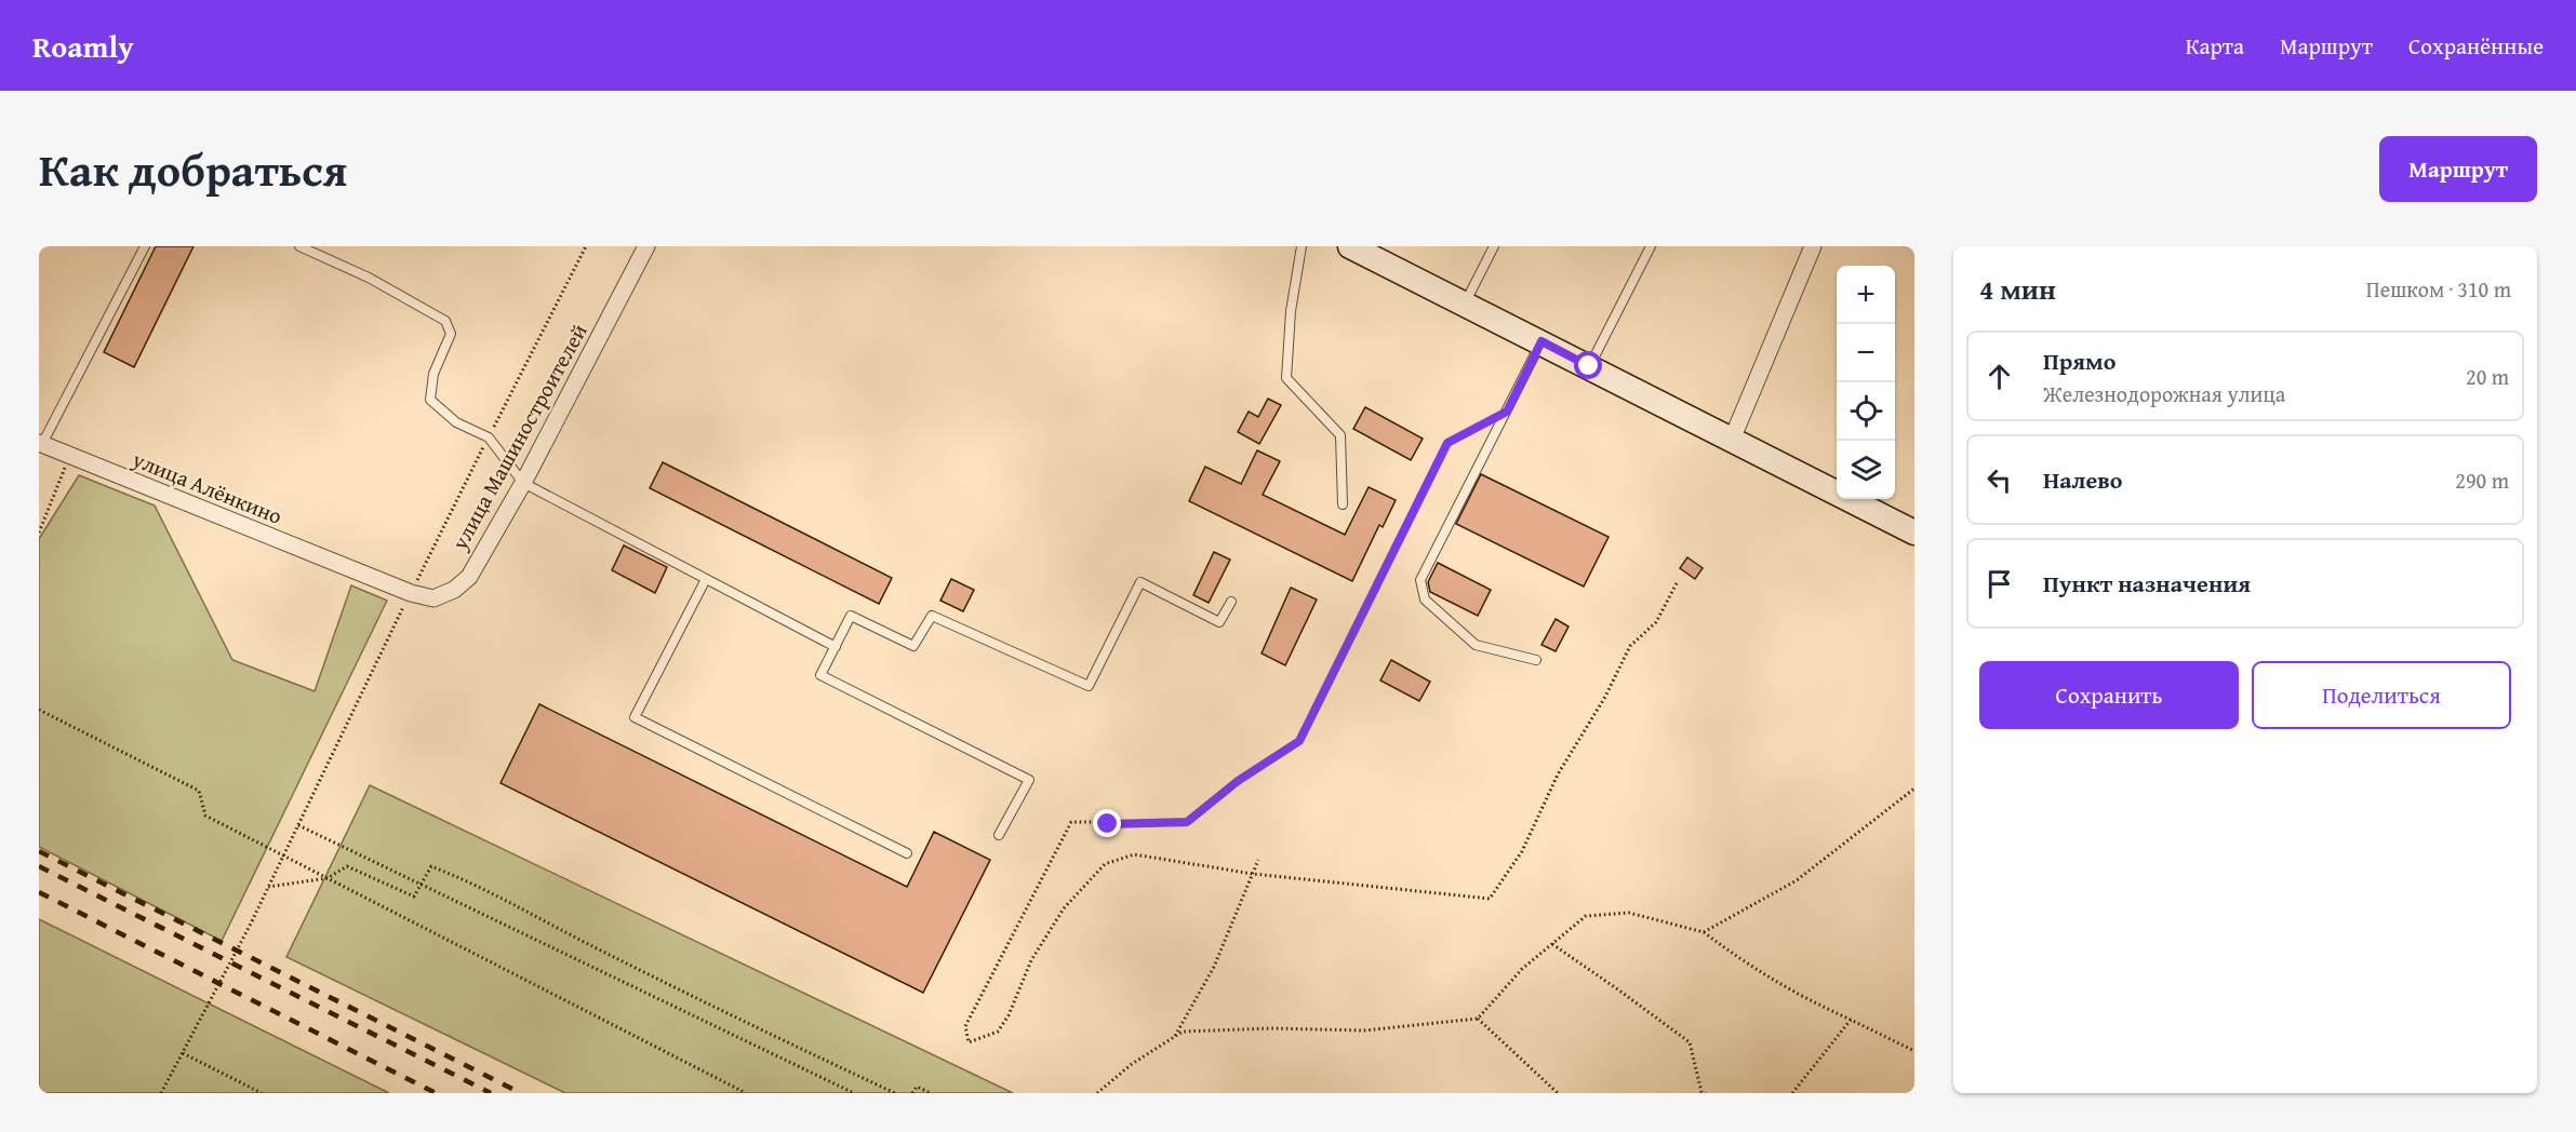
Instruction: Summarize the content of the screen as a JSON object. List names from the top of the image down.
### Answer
{
  "streets": {
    "street": ["улица Машиностроителей", "улица Алёнкино"]
  },
  "crossings": [
    ["улица Машиностроителей", "улица Алёнкино"]
  ],
  "page": {
    "header": "Roamly",
    "nav": ["Карта", "Маршрут", "Сохранённые"],
    "title": "Как добраться",
    "buttons": [
      "Маршрут",
      ["Сохранить", "Поделиться"]
    ],
    "heading": ["4 мин", "Пешком · 310 m"],
    "map_buttons": ["+", "−"],
    "list": [
      ["Прямо", "Железнодорожная улица", "20 m"],
      ["Налево", "290 m"],
      "Пункт назначения"
    ]
  }
}
